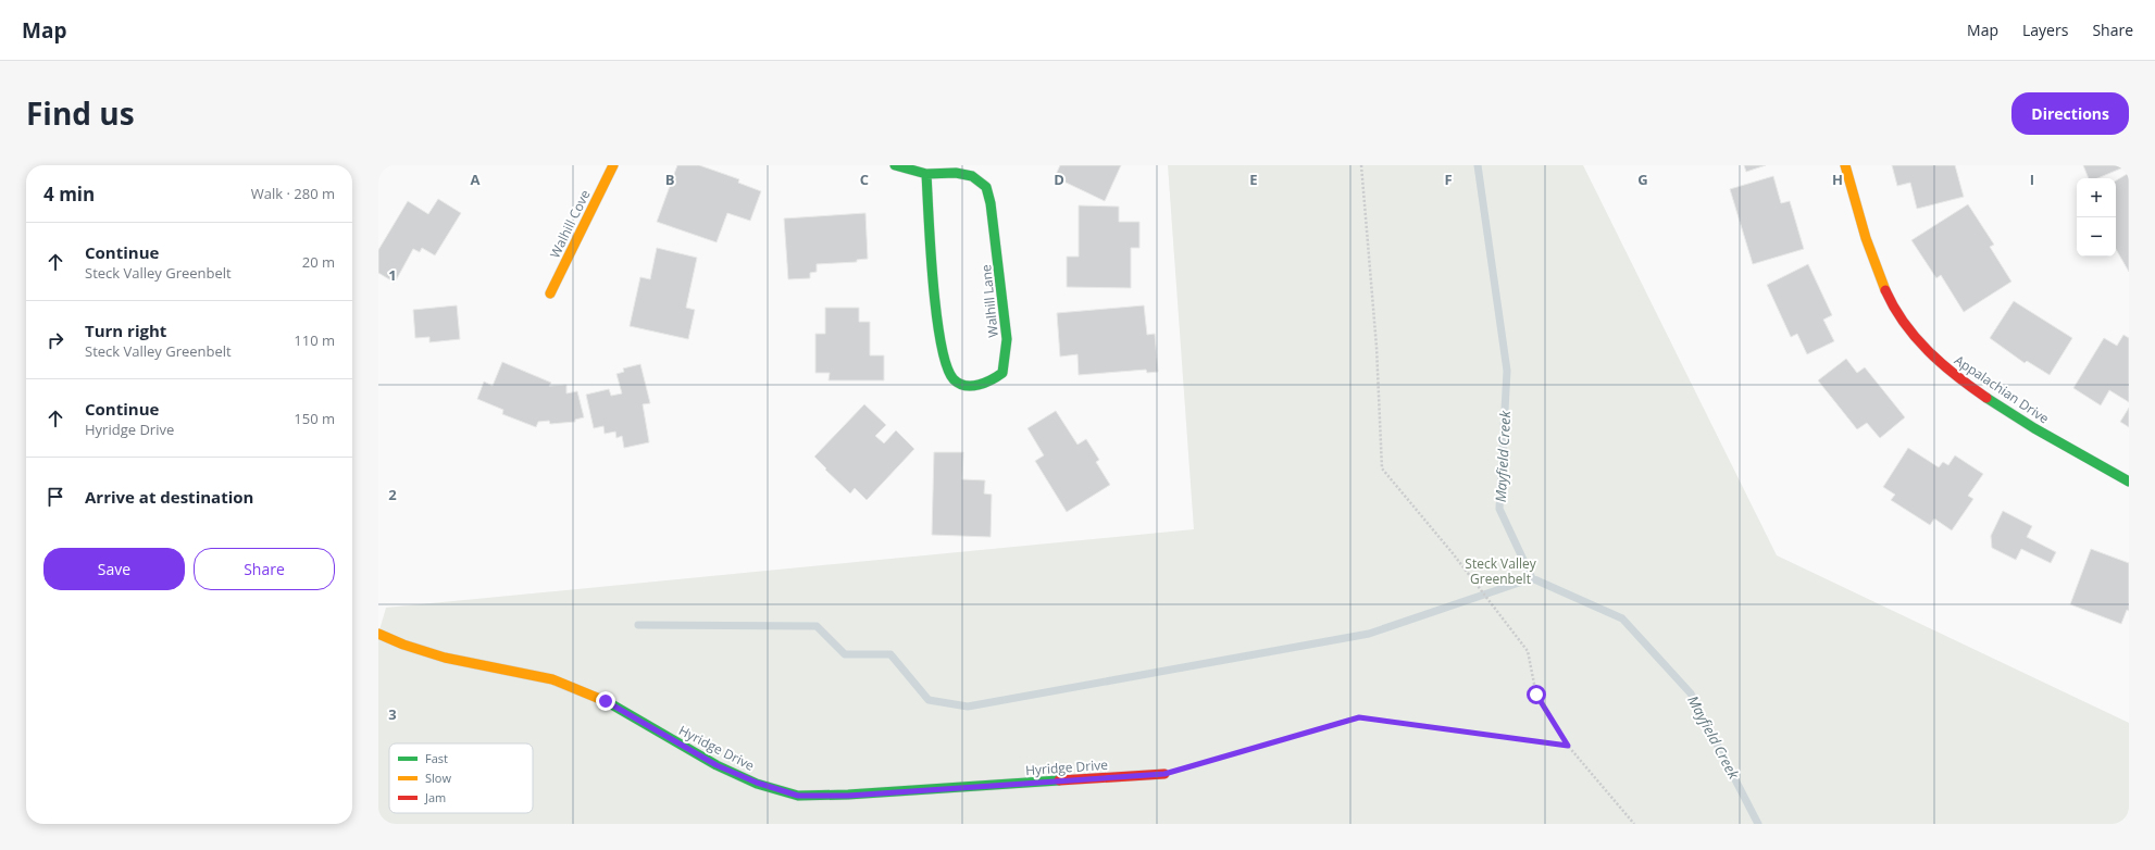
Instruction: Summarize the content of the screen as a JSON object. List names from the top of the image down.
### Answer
{
  "streets": {
    "street": [
      "Walhill Cove",
      "Walhill Lane",
      "Appalachian Drive",
      "Hyridge Drive"
    ]
  },
  "water": ["Mayfield Creek"],
  "parks": ["Steck Valley Greenbelt"],
  "legend": ["Fast", "Slow", "Jam"],
  "page": {
    "header": "Map",
    "nav": ["Map", "Layers", "Share"],
    "title": "Find us",
    "buttons": [
      "Directions",
      ["Save", "Share"]
    ],
    "heading": ["4 min", "Walk · 280 m"],
    "map_buttons": ["+", "−"],
    "list": [
      ["Continue", "Steck Valley Greenbelt", "20 m"],
      ["Turn right", "Steck Valley Greenbelt", "110 m"],
      ["Continue", "Hyridge Drive", "150 m"],
      "Arrive at destination"
    ]
  },
  "grid": {
    "columns": [
      "A",
      "B",
      "C",
      "D",
      "E",
      "F",
      "G",
      "H",
      "I"
    ],
    "rows": ["1", "2", "3"]
  }
}
